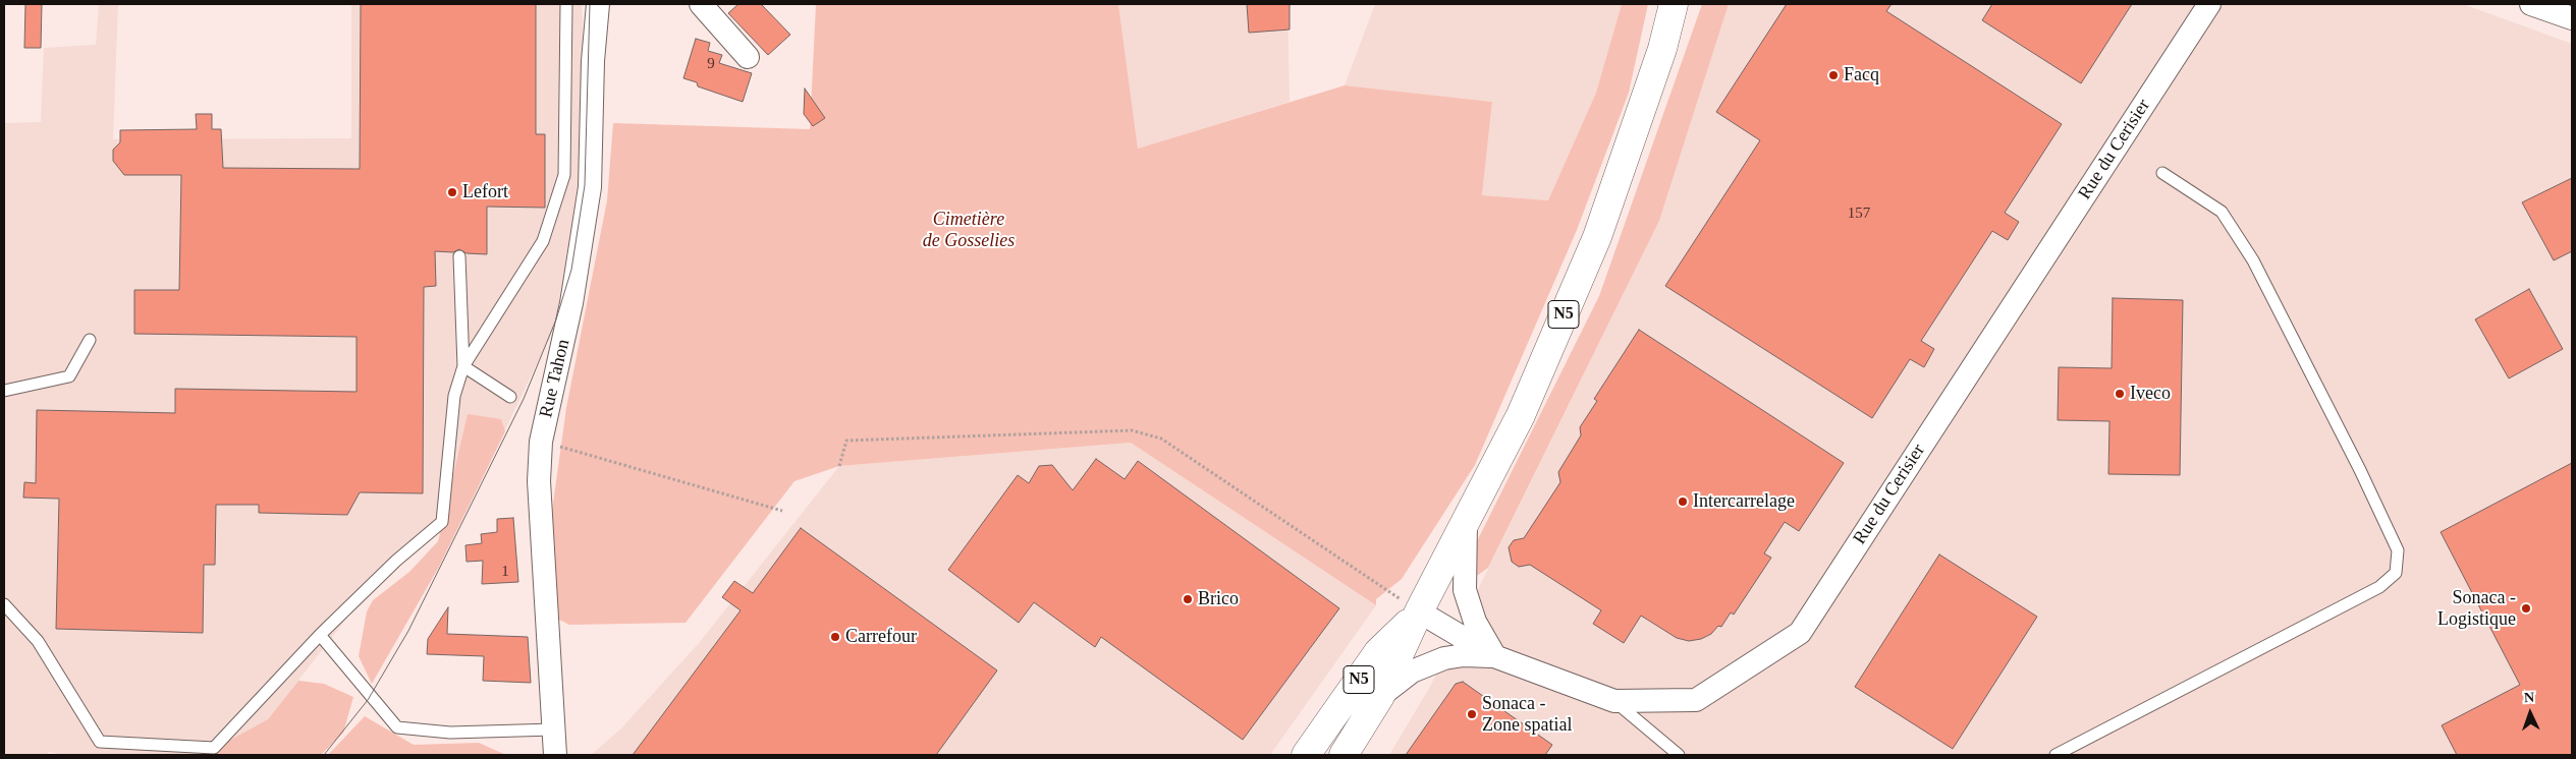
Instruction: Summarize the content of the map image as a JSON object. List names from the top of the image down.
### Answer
{
  "streets": {
    "main road": ["N5"],
    "street": ["Rue du Cerisier", "Rue Tahon"]
  },
  "crossings": [
    ["Rue du Cerisier", "N5"]
  ],
  "parks": ["Cimetière de Gosselies"],
  "places": [
    "Facq",
    "Lefort",
    "Iveco",
    "Intercarrelage",
    "Brico",
    "Sonaca - Logistique",
    "Carrefour",
    "Sonaca - Zone spatial"
  ],
  "house_numbers": ["9", "157", "1"],
  "north": "top"
}
